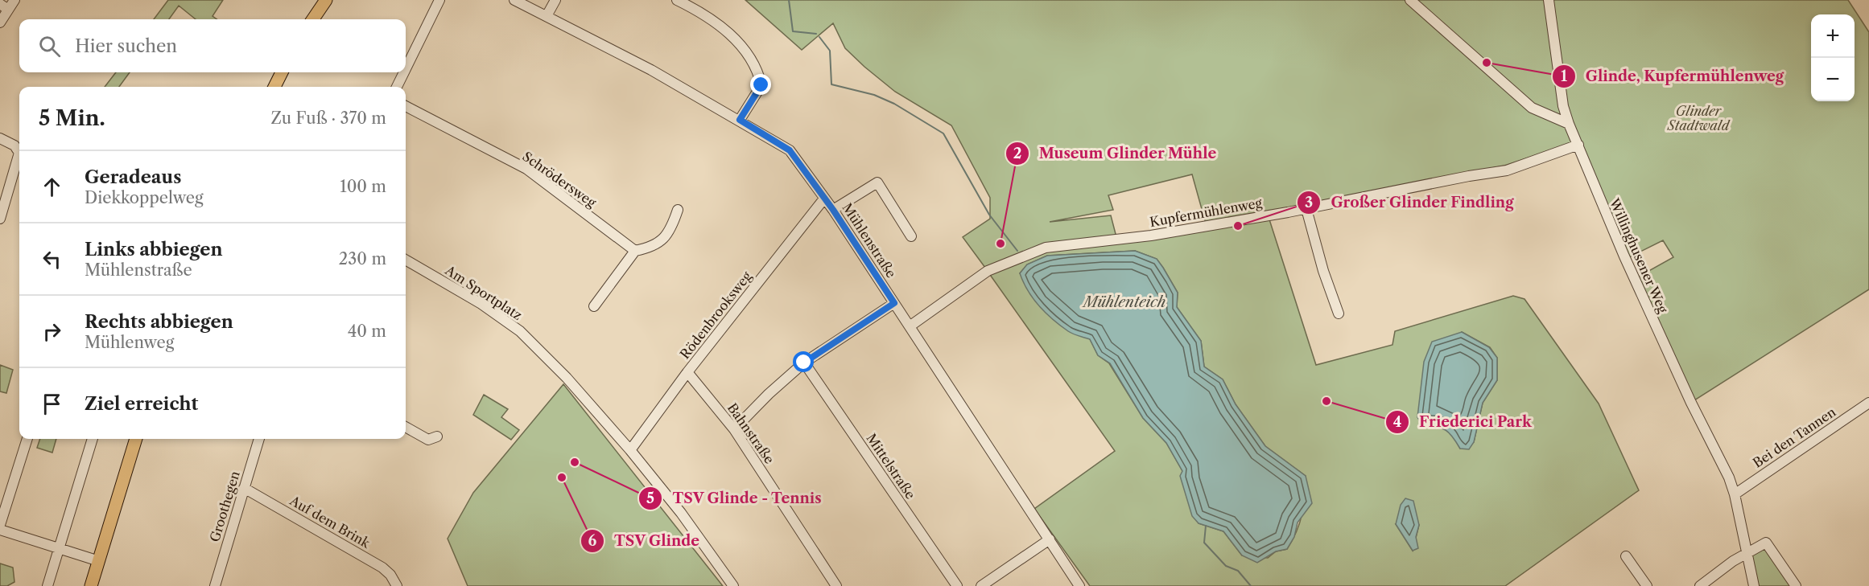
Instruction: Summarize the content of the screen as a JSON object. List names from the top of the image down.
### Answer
{
  "streets": {
    "street": [
      "Schrödersweg",
      "Kupfermühlenweg",
      "Mühlenstraße",
      "Willinghusener Weg",
      "Am Sportplatz",
      "Rödenbrooksweg",
      "Bahnstraße",
      "Bei den Tannen",
      "Mittelstraße",
      "Groothegen",
      "Auf dem Brink"
    ]
  },
  "crossings": [
    ["Kupfermühlenweg", "Mühlenstraße"],
    ["Kupfermühlenweg", "Willinghusener Weg"],
    ["Mühlenstraße", "Rödenbrooksweg"],
    ["Willinghusener Weg", "Bei den Tannen"],
    ["Am Sportplatz", "Rödenbrooksweg"],
    ["Rödenbrooksweg", "Bahnstraße"],
    ["Groothegen", "Auf dem Brink"]
  ],
  "water": ["Mühlenteich"],
  "parks": ["Glinder Stadtwald"],
  "places": [
    "Glinde, Kupfermühlenweg",
    "Großer Glinder Findling",
    "Museum Glinder Mühle",
    "Friederici Park",
    "TSV Glinde - Tennis",
    "TSV Glinde"
  ],
  "page": {
    "map_buttons": ["+", "−"],
    "search": "Hier suchen",
    "heading": ["5 Min.", "Zu Fuß · 370 m"],
    "list": [
      ["Geradeaus", "Diekkoppelweg", "100 m"],
      ["Links abbiegen", "Mühlenstraße", "230 m"],
      ["Rechts abbiegen", "Mühlenweg", "40 m"],
      "Ziel erreicht"
    ]
  }
}
